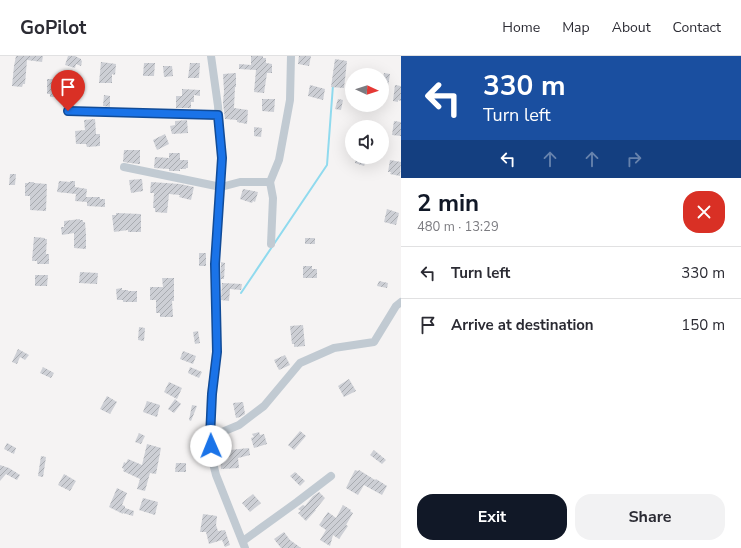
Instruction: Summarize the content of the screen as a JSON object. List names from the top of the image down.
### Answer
{
  "north": "right",
  "page": {
    "header": "GoPilot",
    "nav": [
      "Home",
      "Map",
      "About",
      "Contact"
    ],
    "turn": ["330 m", "Turn left"],
    "heading": ["2 min", "480 m · 13:29"],
    "list": [
      {
        "name": "Turn left",
        "value": "330 m"
      },
      {
        "name": "Arrive at destination",
        "value": "150 m"
      }
    ],
    "buttons": ["Exit", "Share"]
  }
}
